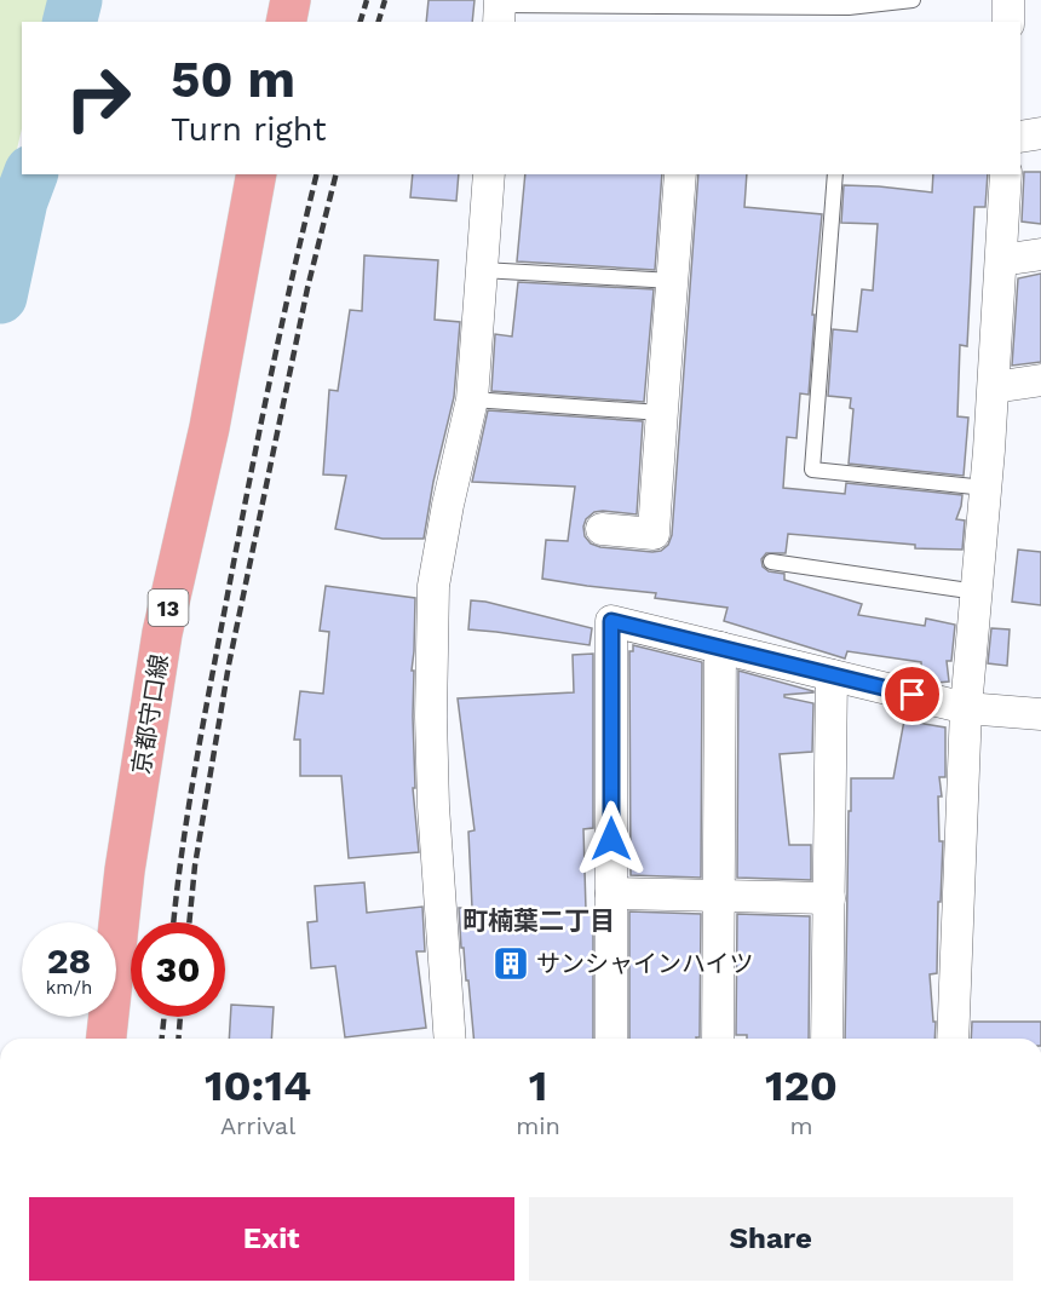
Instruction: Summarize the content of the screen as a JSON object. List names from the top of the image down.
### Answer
{
  "streets": {
    "main road": ["13", "京都守口線"]
  },
  "districts": ["町楠葉二丁目"],
  "places": {
    "building": ["サンシャインハイツ"]
  },
  "page": {
    "turn": ["50 m", "Turn right"],
    "speed": "28 km/h",
    "limit": "30",
    "eta": [
      "10:14",
      "Arrival",
      "1",
      "min",
      "120",
      "m"
    ],
    "buttons": ["Exit", "Share"]
  }
}
